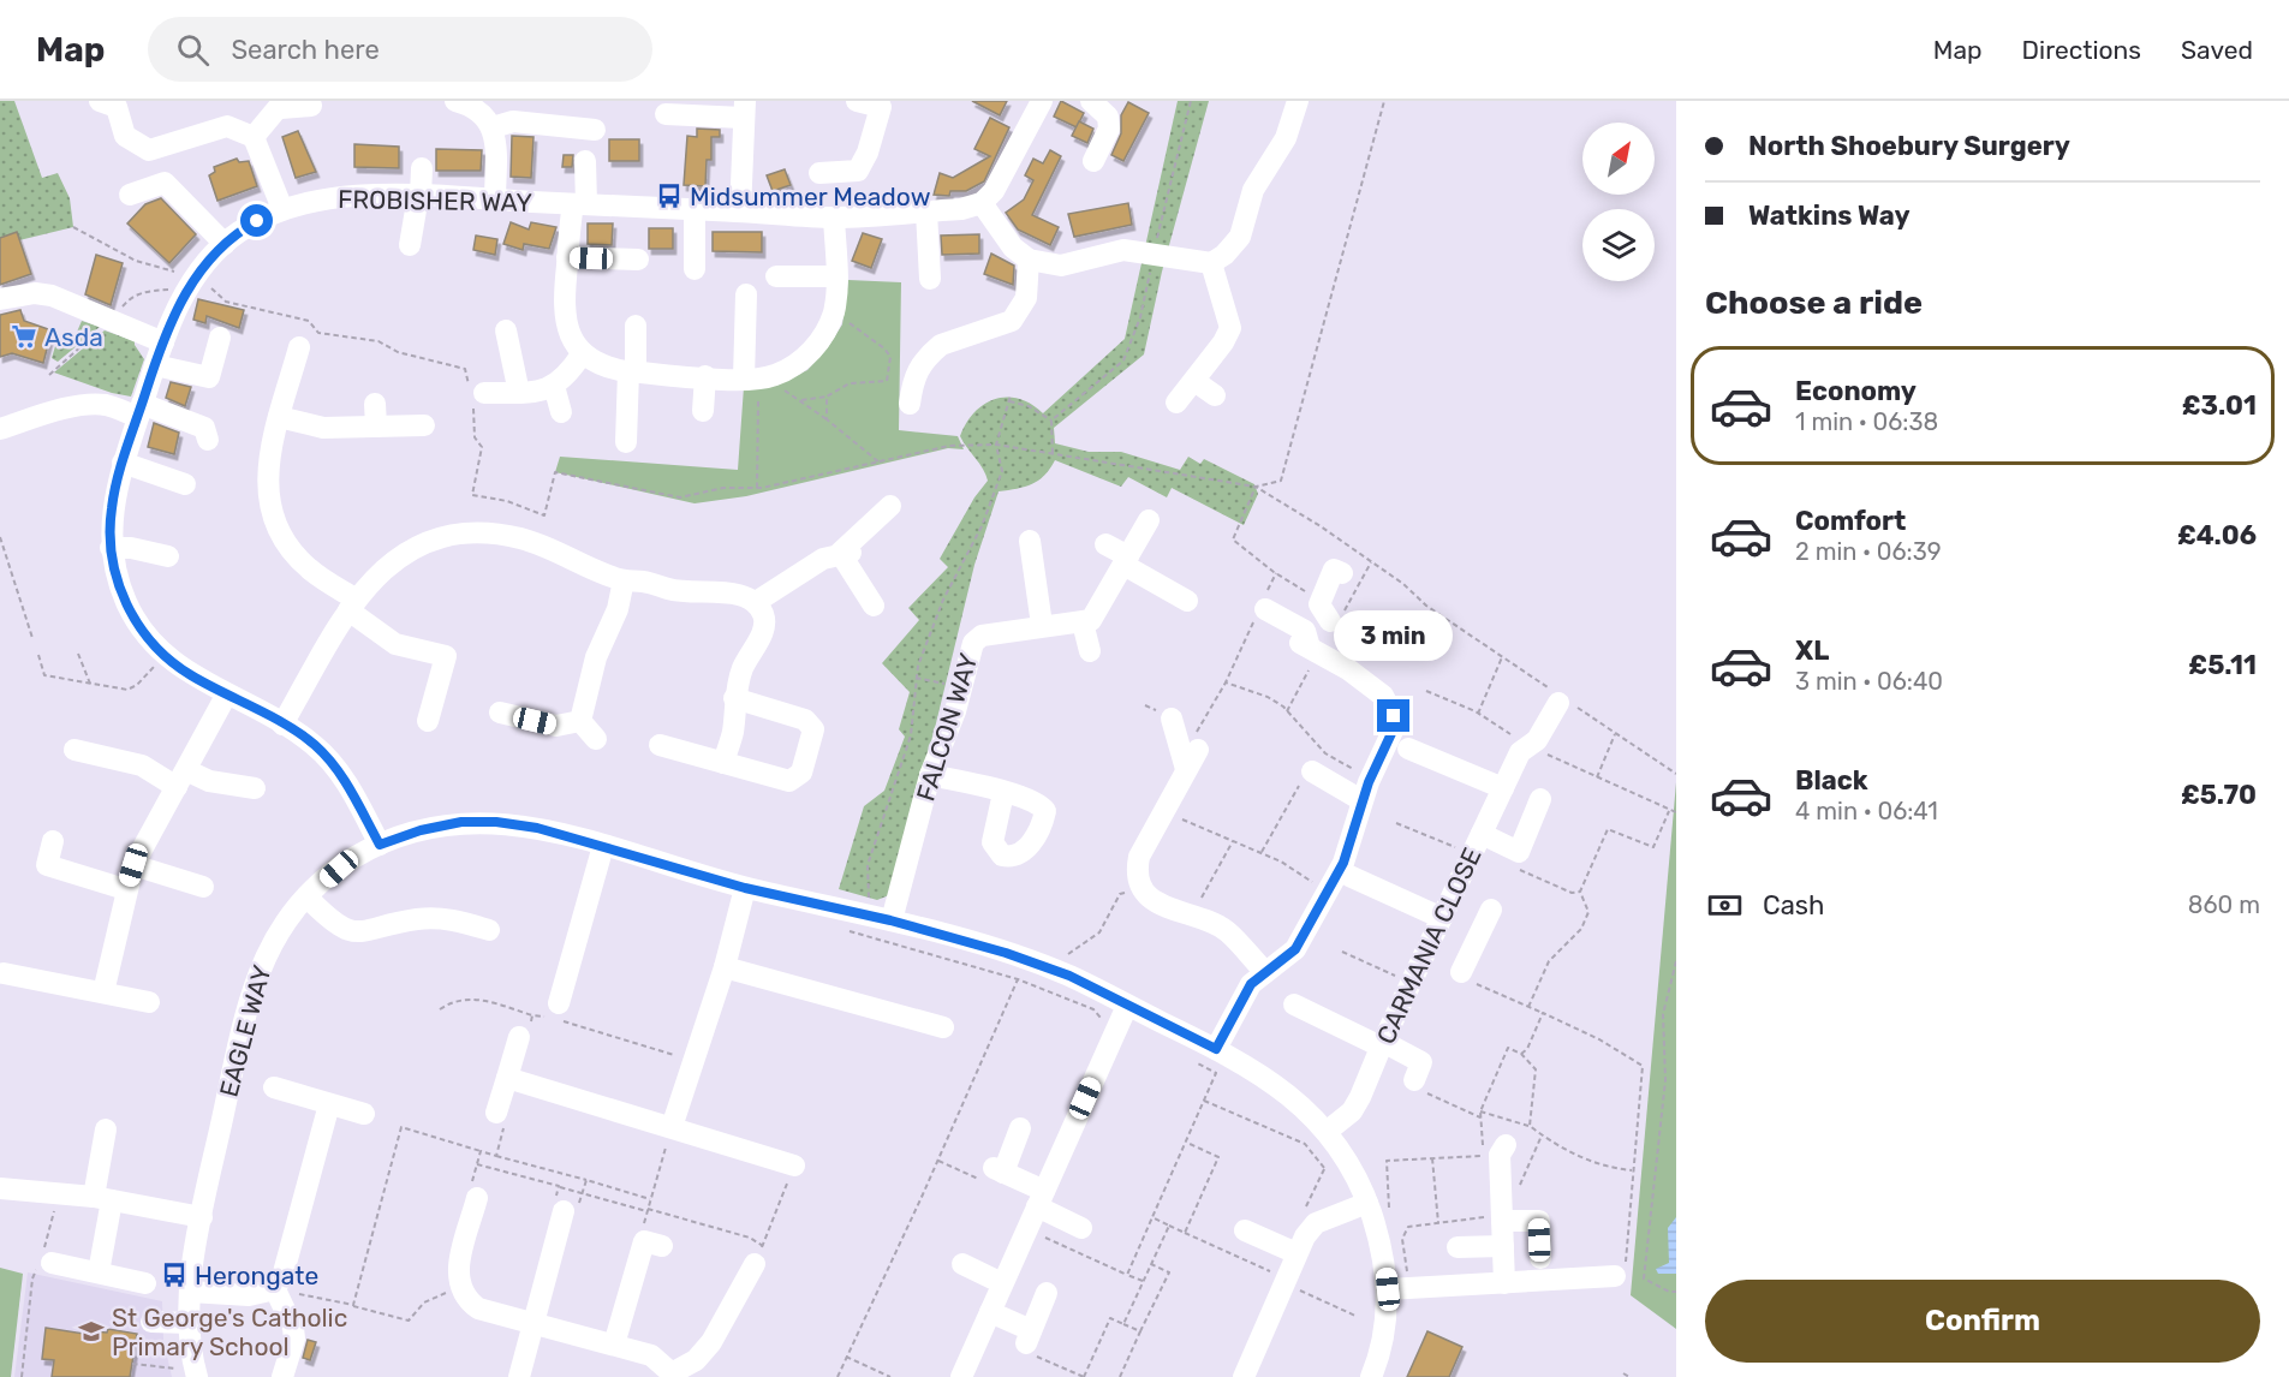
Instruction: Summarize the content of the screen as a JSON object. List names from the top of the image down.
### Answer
{
  "streets": {
    "street": [
      "FROBISHER WAY",
      "FALCON WAY",
      "CARMANIA CLOSE",
      "EAGLE WAY"
    ]
  },
  "crossings": [
    ["FROBISHER WAY", "EAGLE WAY"],
    ["FALCON WAY", "EAGLE WAY"],
    ["CARMANIA CLOSE", "EAGLE WAY"]
  ],
  "places": {
    "bus stop": ["Midsummer Meadow", "Herongate"],
    "supermarket": ["Asda"],
    "school or university": ["St George's Catholic Primary School"]
  },
  "north": "top right",
  "page": {
    "header": "Map",
    "search": "Search here",
    "nav": ["Map", "Directions", "Saved"],
    "banner": ["North Shoebury Surgery", "Watkins Way"],
    "heading": "Choose a ride",
    "list": [
      {
        "name": "Economy",
        "note": "1 min · 06:38",
        "value": "£3.01"
      },
      {
        "name": "Comfort",
        "note": "2 min · 06:39",
        "value": "£4.06"
      },
      {
        "name": "XL",
        "note": "3 min · 06:40",
        "value": "£5.11"
      },
      {
        "name": "Black",
        "note": "4 min · 06:41",
        "value": "£5.70"
      }
    ],
    "bubble": "3 min",
    "pay": ["Cash", "860 m"],
    "buttons": "Confirm"
  }
}
